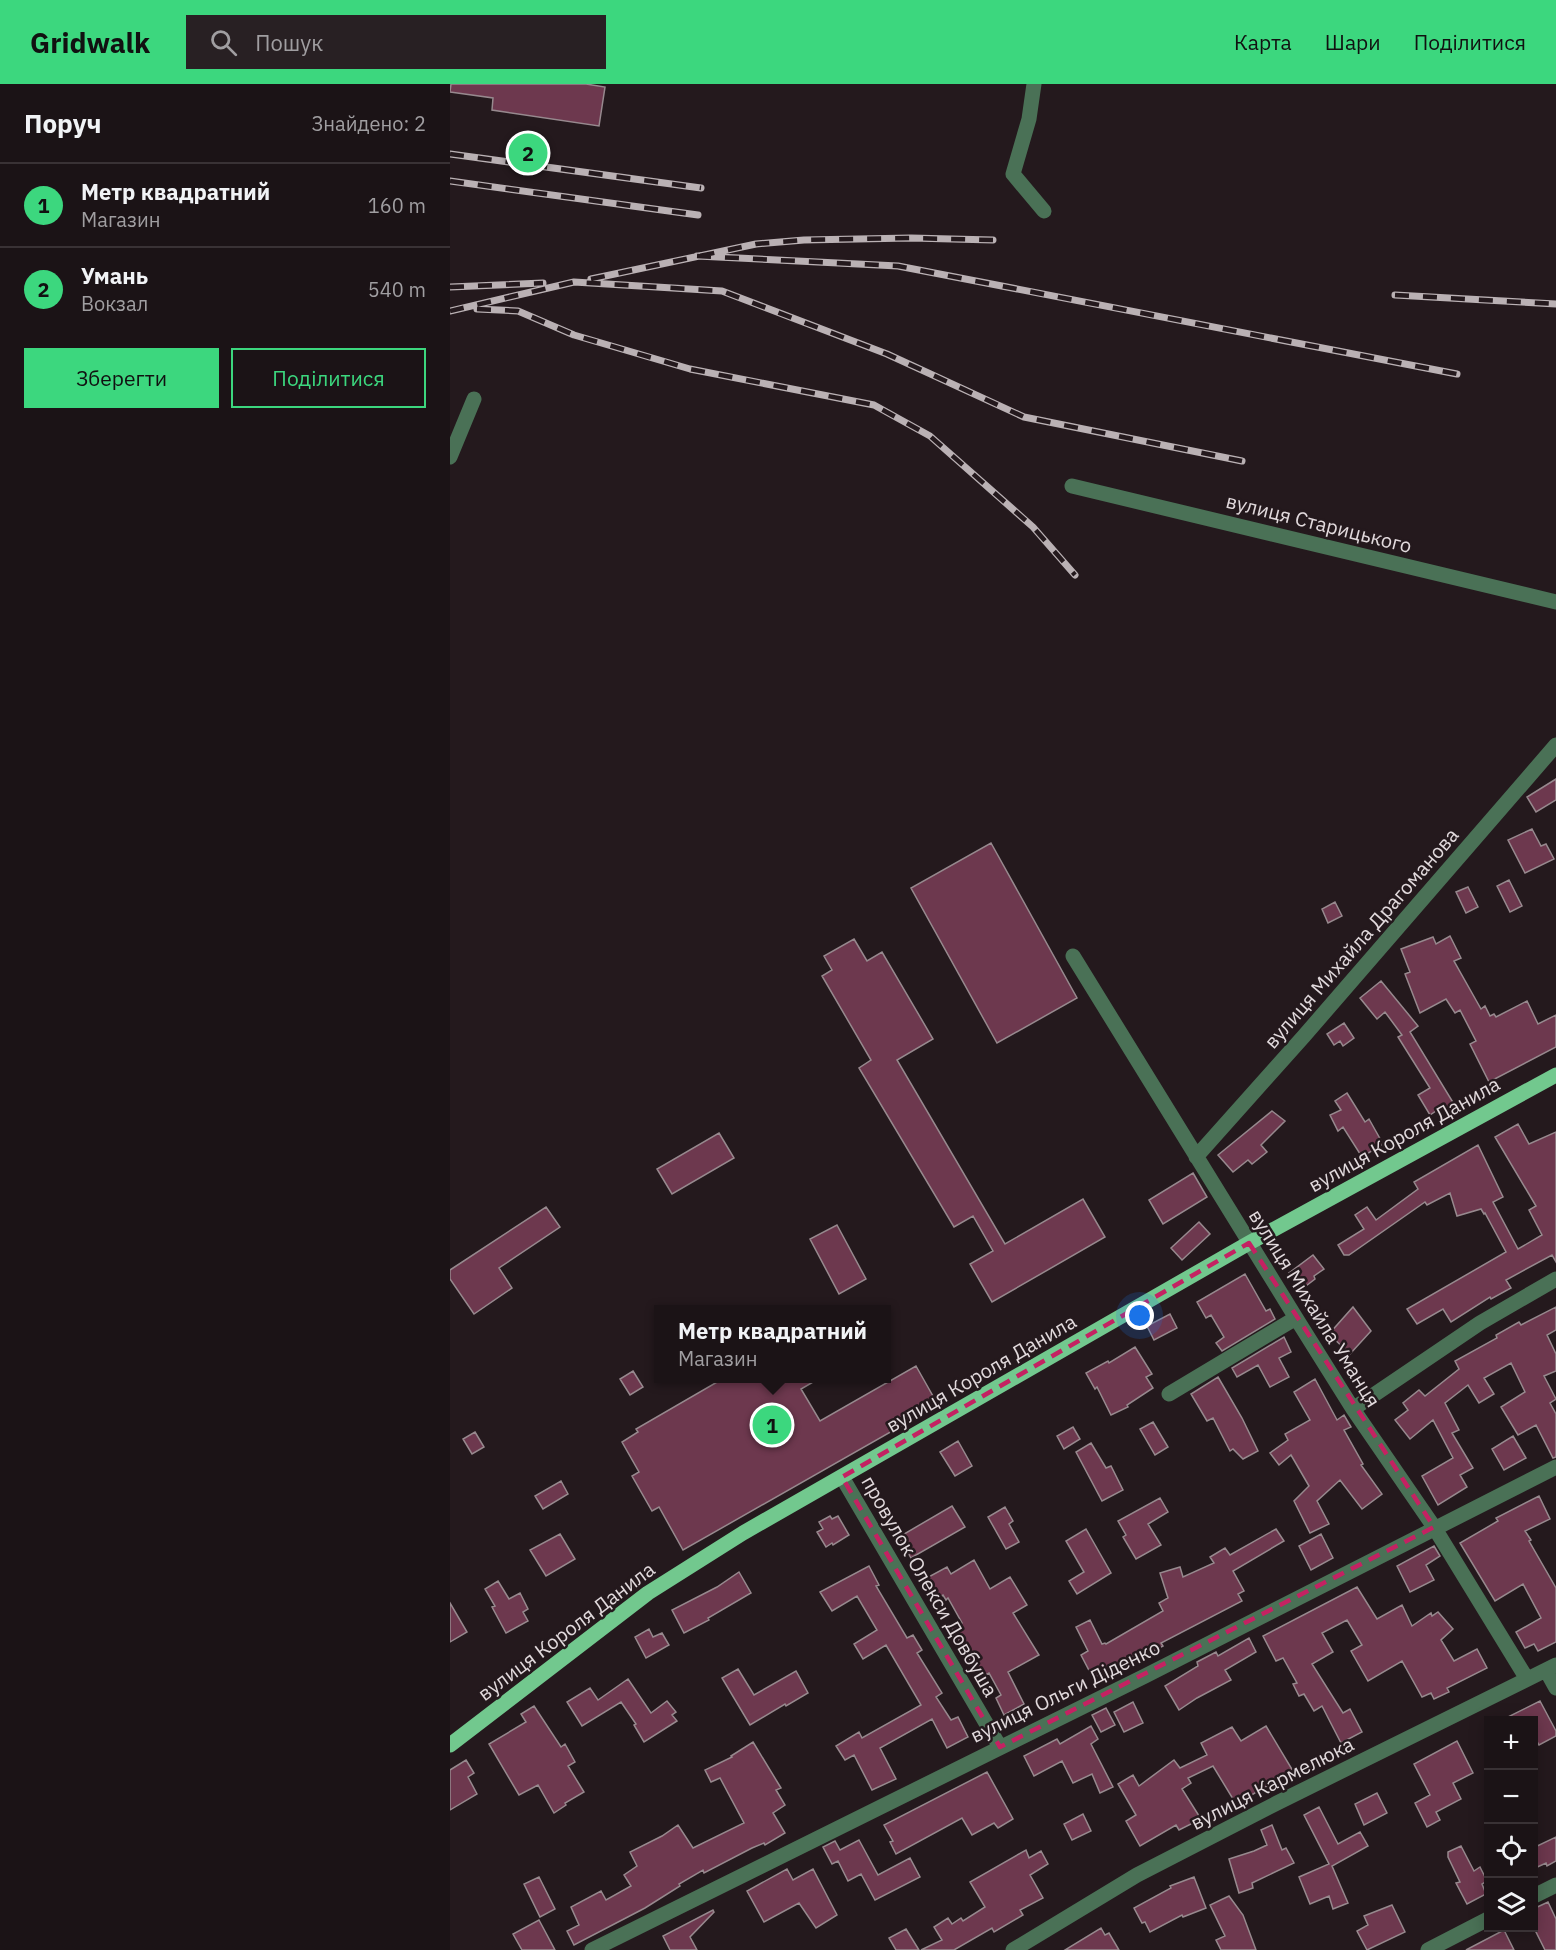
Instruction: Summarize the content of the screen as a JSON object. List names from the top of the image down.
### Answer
{
  "streets": {
    "main road": ["вулиця Короля Данила"],
    "street": [
      "вулиця Старицького",
      "вулиця Михайла Драгоманова",
      "вулиця Михайла Уманця",
      "провулок Олекси Довбуша",
      "вулиця Ольги Діденко",
      "вулиця Кармелюка"
    ]
  },
  "crossings": [
    ["вулиця Михайла Драгоманова", "вулиця Михайла Уманця"],
    ["вулиця Короля Данила", "вулиця Михайла Уманця"],
    ["вулиця Короля Данила", "провулок Олекси Довбуша"],
    ["вулиця Михайла Уманця", "вулиця Ольги Діденко"],
    ["вулиця Михайла Уманця", "вулиця Кармелюка"],
    ["провулок Олекси Довбуша", "вулиця Ольги Діденко"]
  ],
  "page": {
    "header": "Gridwalk",
    "search": "Пошук",
    "nav": ["Карта", "Шари", "Поділитися"],
    "heading": ["Поруч", "Знайдено: 2"],
    "pins": ["2", "1"],
    "list": [
      {
        "mark": "1",
        "name": "Метр квадратний",
        "note": "Магазин",
        "value": "160 m"
      },
      {
        "mark": "2",
        "name": "Умань",
        "note": "Вокзал",
        "value": "540 m"
      }
    ],
    "buttons": ["Зберегти", "Поділитися"],
    "popup": ["Метр квадратний", "Магазин"],
    "map_buttons": ["+", "−"]
  }
}
